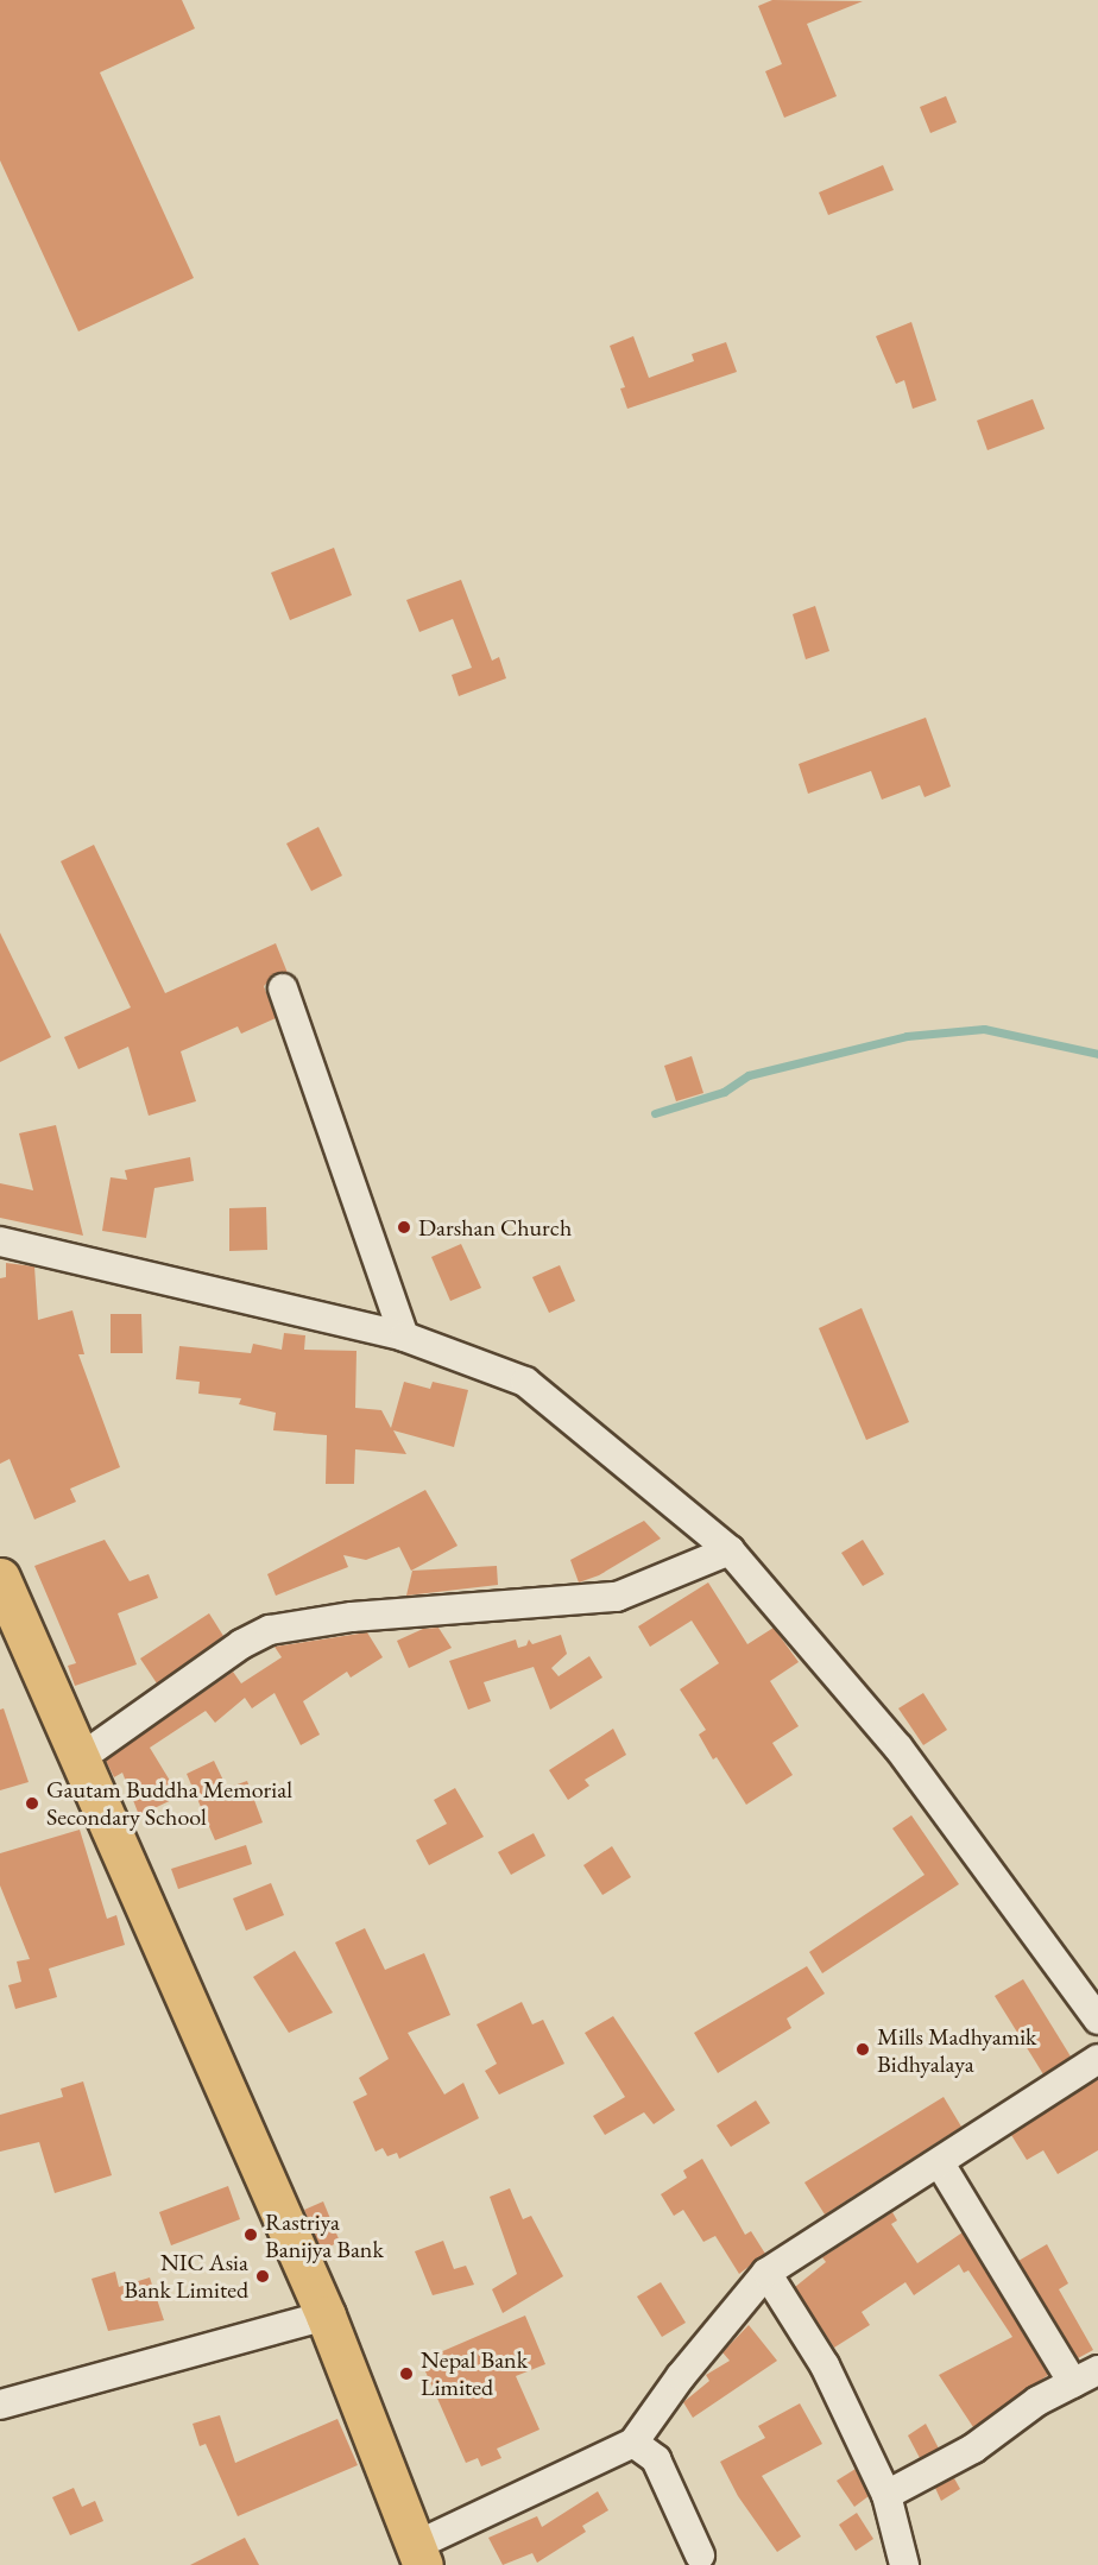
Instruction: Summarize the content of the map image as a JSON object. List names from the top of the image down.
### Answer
{
  "places": [
    "Darshan Church",
    "Gautam Buddha Memorial Secondary School",
    "Mills Madhyamik Bidhyalaya",
    "Rastriya Banijya Bank",
    "NIC Asia Bank Limited",
    "Nepal Bank Limited"
  ]
}
